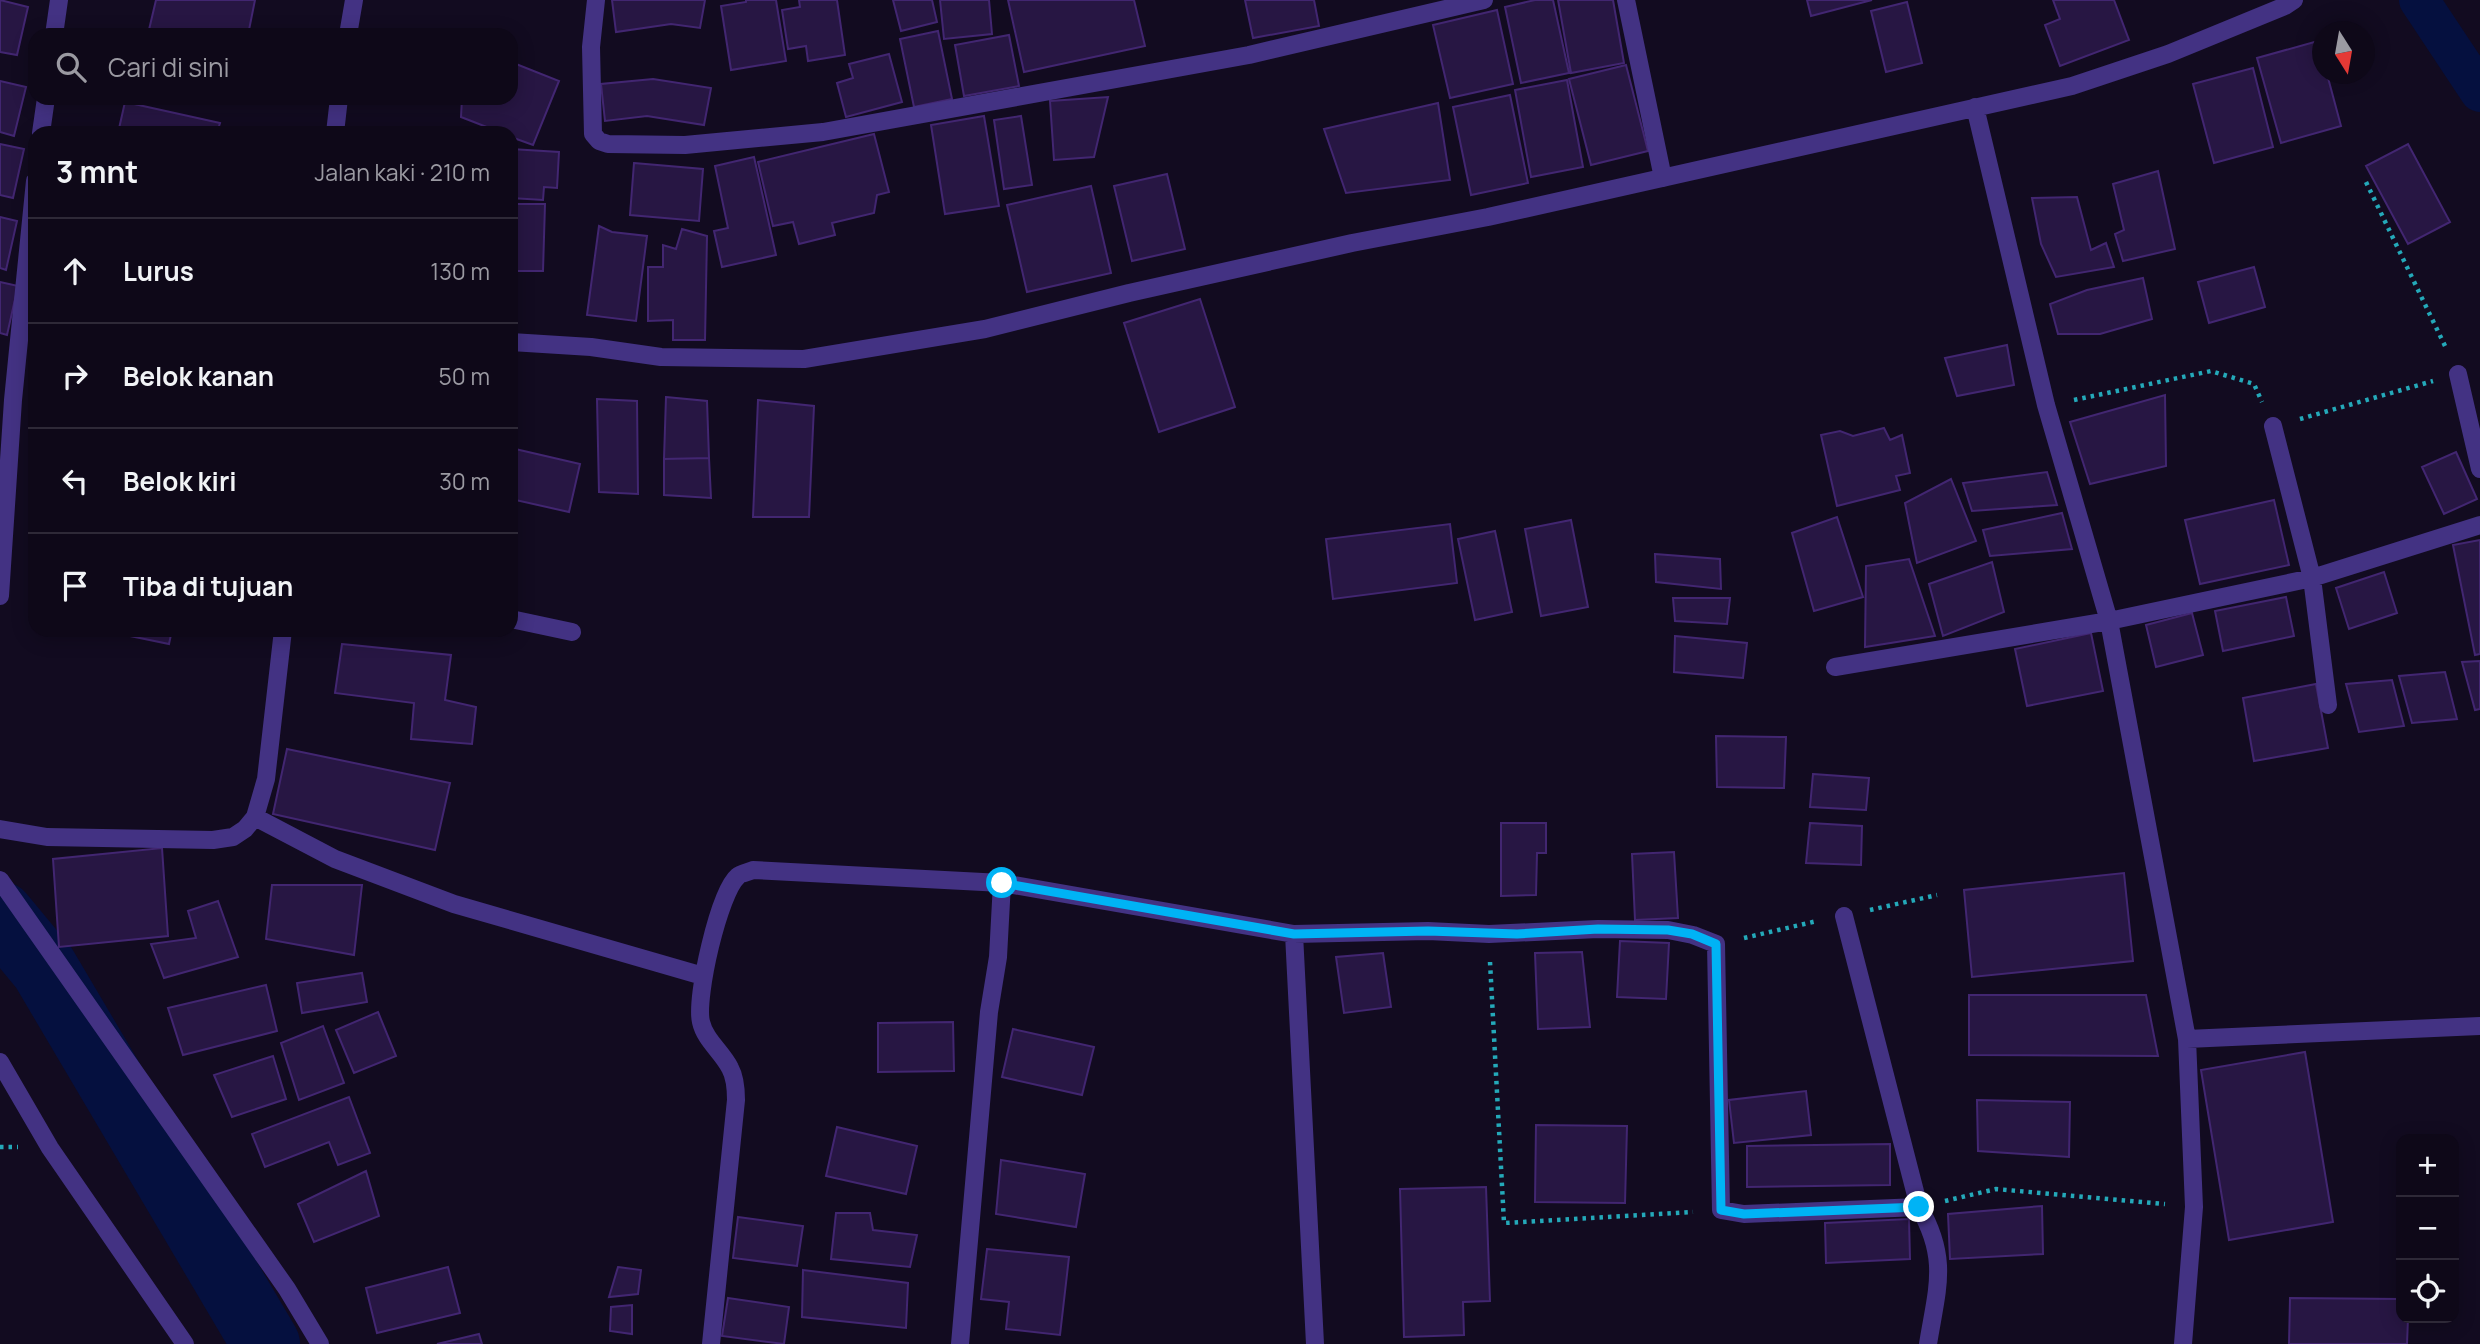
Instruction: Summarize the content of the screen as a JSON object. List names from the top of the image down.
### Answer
{
  "north": "bottom",
  "page": {
    "search": "Cari di sini",
    "heading": ["3 mnt", "Jalan kaki · 210 m"],
    "list": [
      ["Lurus", "130 m"],
      ["Belok kanan", "50 m"],
      ["Belok kiri", "30 m"],
      "Tiba di tujuan"
    ],
    "map_buttons": ["+", "−"]
  }
}
